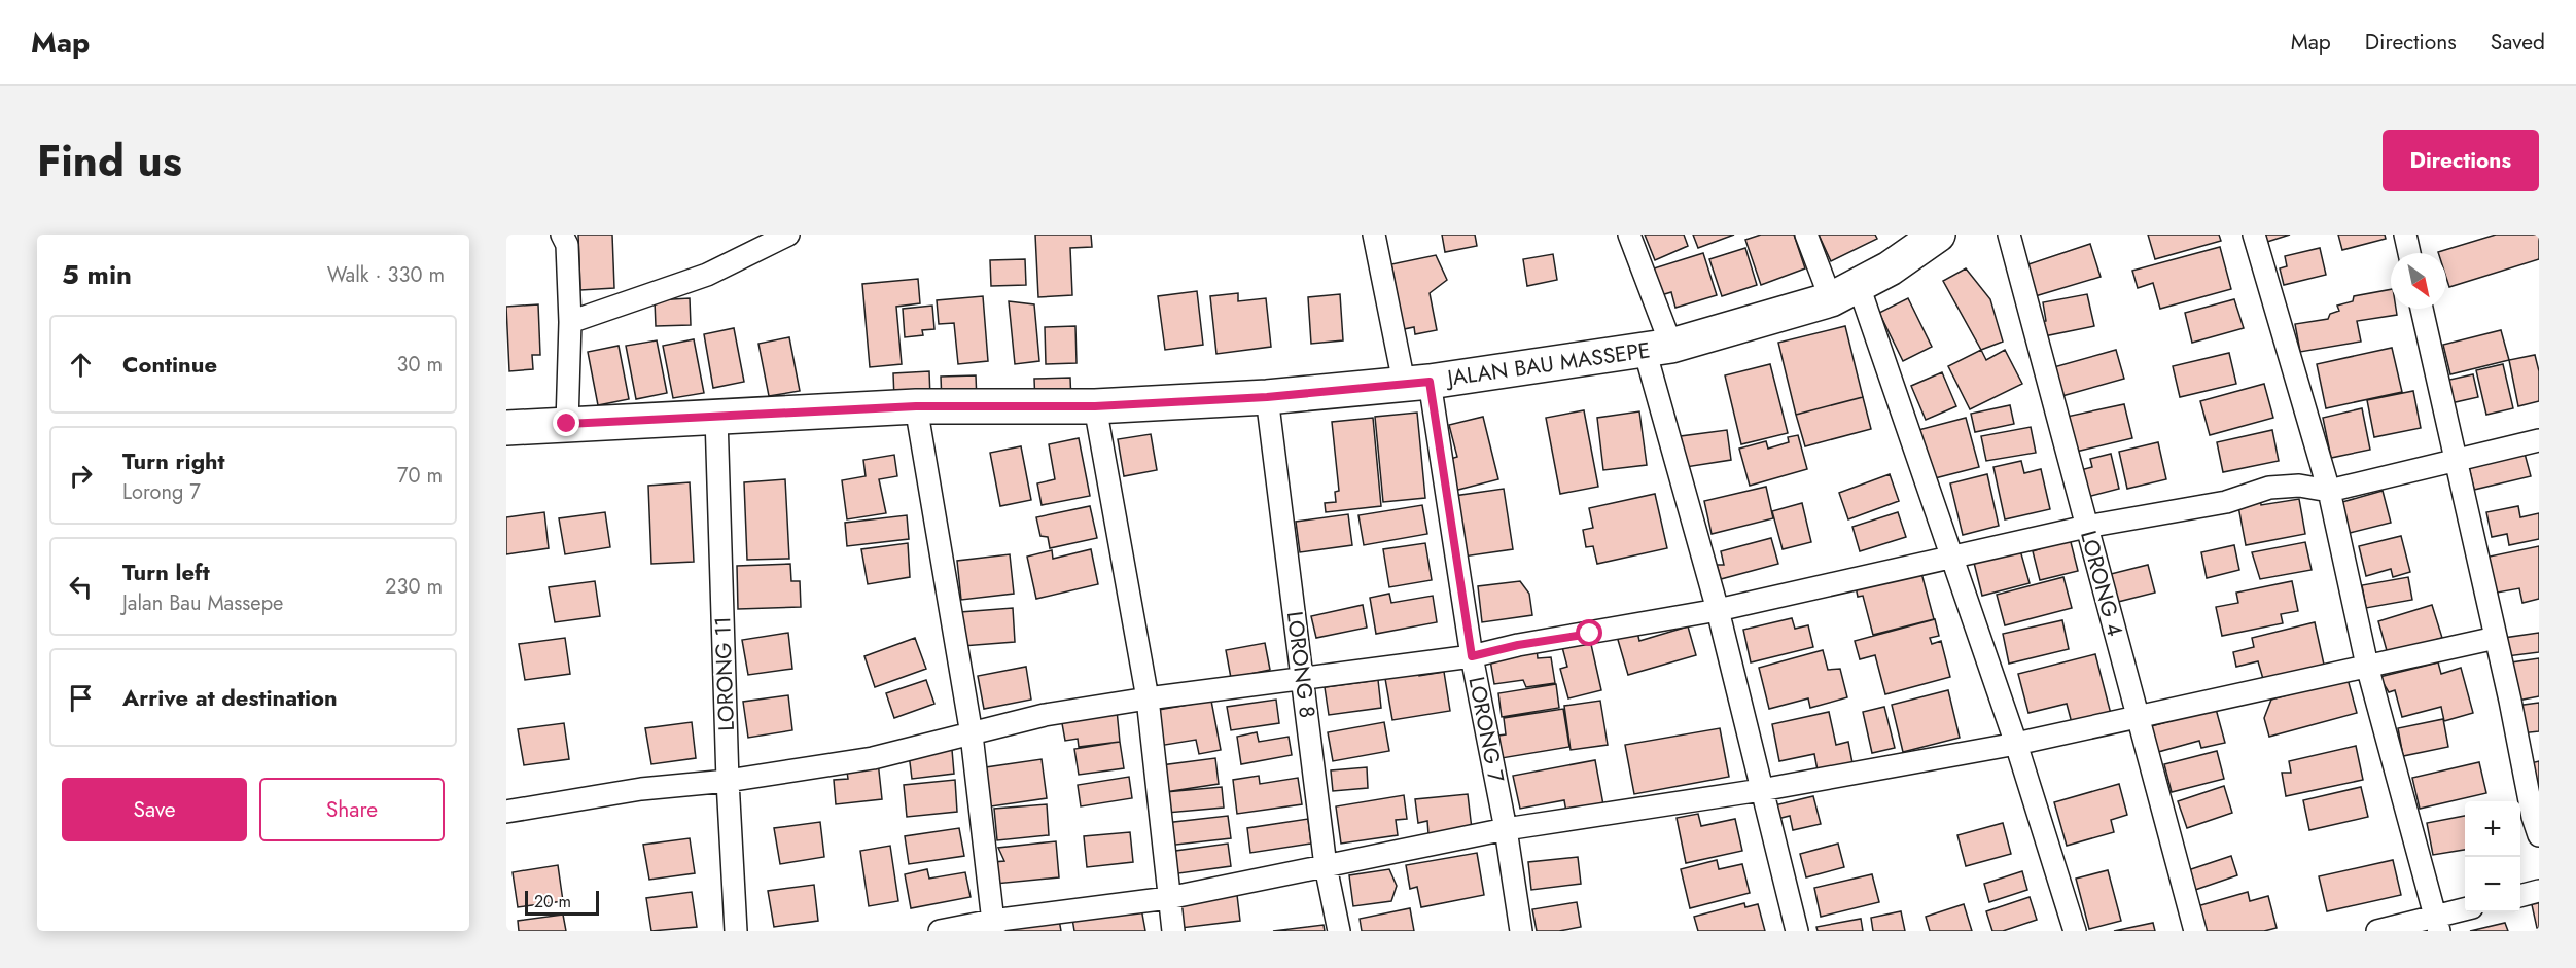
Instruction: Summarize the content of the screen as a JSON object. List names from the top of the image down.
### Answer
{
  "streets": {
    "main road": ["JALAN BAU MASSEPE"],
    "street": [
      "LORONG 4",
      "LORONG 8",
      "LORONG 11",
      "LORONG 7"
    ]
  },
  "crossings": [
    ["JALAN BAU MASSEPE", "LORONG 8"],
    ["JALAN BAU MASSEPE", "LORONG 11"],
    ["JALAN BAU MASSEPE", "LORONG 7"]
  ],
  "scale_bar": "20 m",
  "north": "bottom right",
  "page": {
    "header": "Map",
    "nav": ["Map", "Directions", "Saved"],
    "title": "Find us",
    "buttons": [
      "Directions",
      ["Save", "Share"]
    ],
    "heading": ["5 min", "Walk · 330 m"],
    "list": [
      ["Continue", "30 m"],
      ["Turn right", "Lorong 7", "70 m"],
      ["Turn left", "Jalan Bau Massepe", "230 m"],
      "Arrive at destination"
    ],
    "map_buttons": ["+", "−"],
    "scale": "20 m"
  }
}
